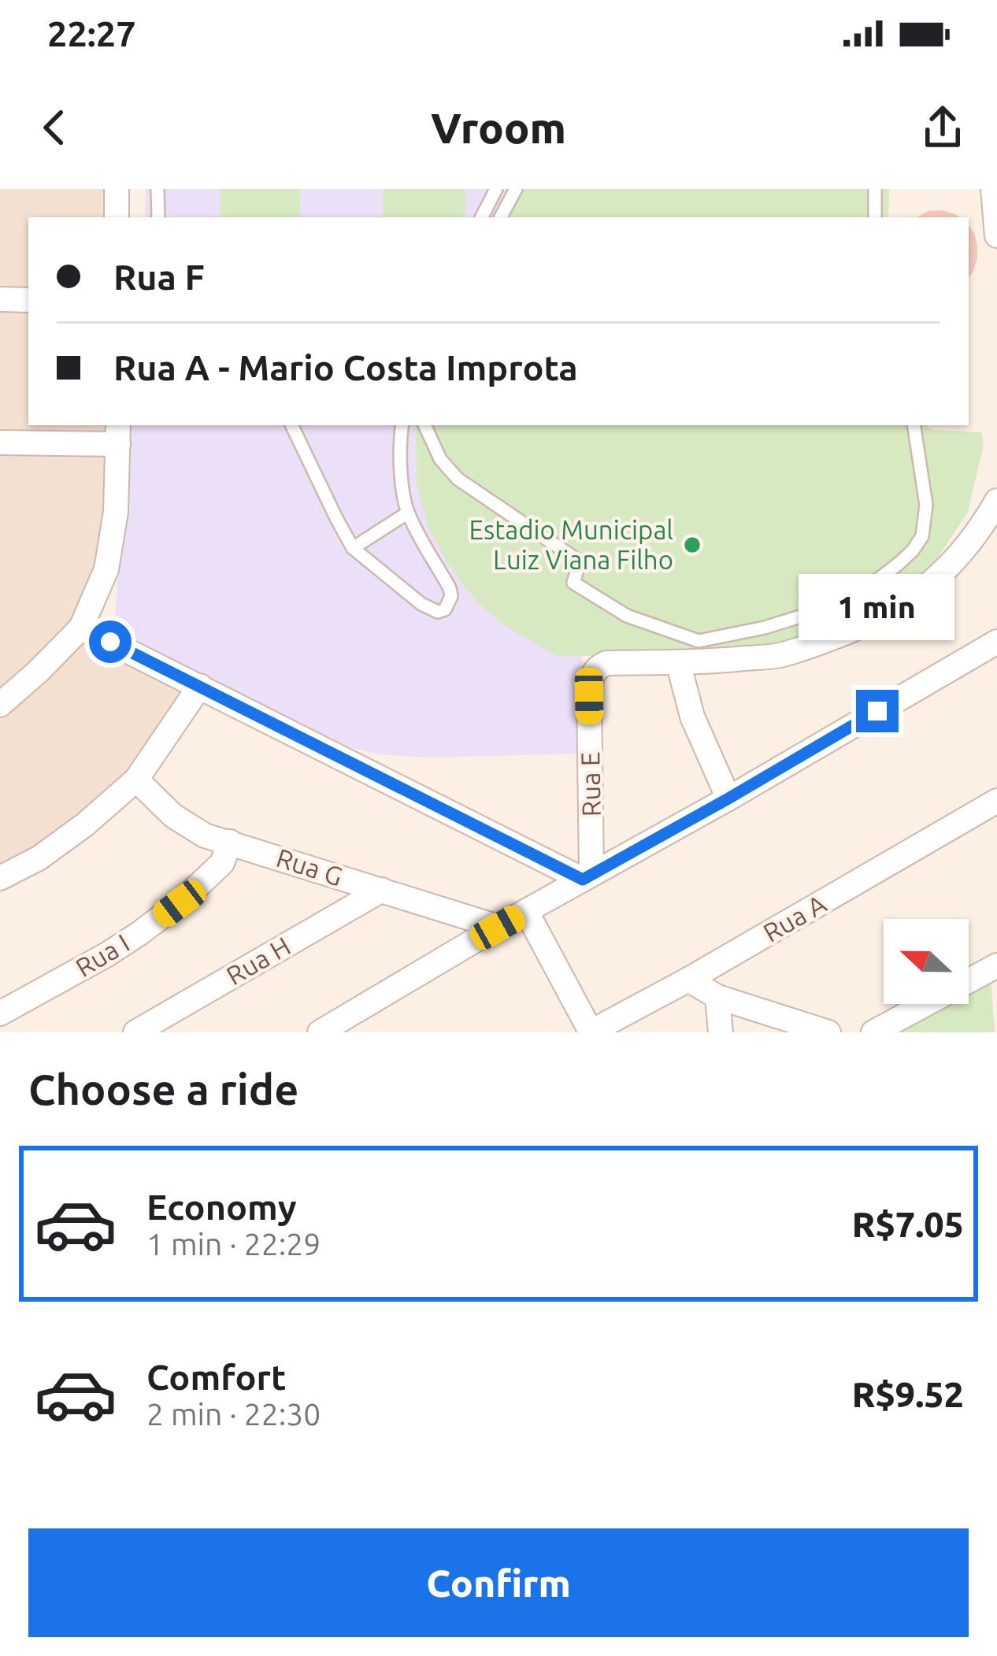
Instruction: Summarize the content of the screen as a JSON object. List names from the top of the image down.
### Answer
{
  "streets": {
    "street": [
      "Rua E",
      "Rua G",
      "Rua A",
      "Rua I",
      "Rua H"
    ]
  },
  "crossings": [
    ["Rua G", "Rua I"],
    ["Rua G", "Rua H"]
  ],
  "places": ["Estadio Municipal Luiz Viana Filho"],
  "north": "left",
  "page": {
    "status": "22:27",
    "header": "Vroom",
    "banner": ["Rua F", "Rua A - Mario Costa Improta"],
    "bubble": "1 min",
    "heading": "Choose a ride",
    "list": [
      {
        "name": "Economy",
        "note": "1 min · 22:29",
        "value": "R$7.05"
      },
      {
        "name": "Comfort",
        "note": "2 min · 22:30",
        "value": "R$9.52"
      }
    ],
    "buttons": "Confirm"
  }
}
